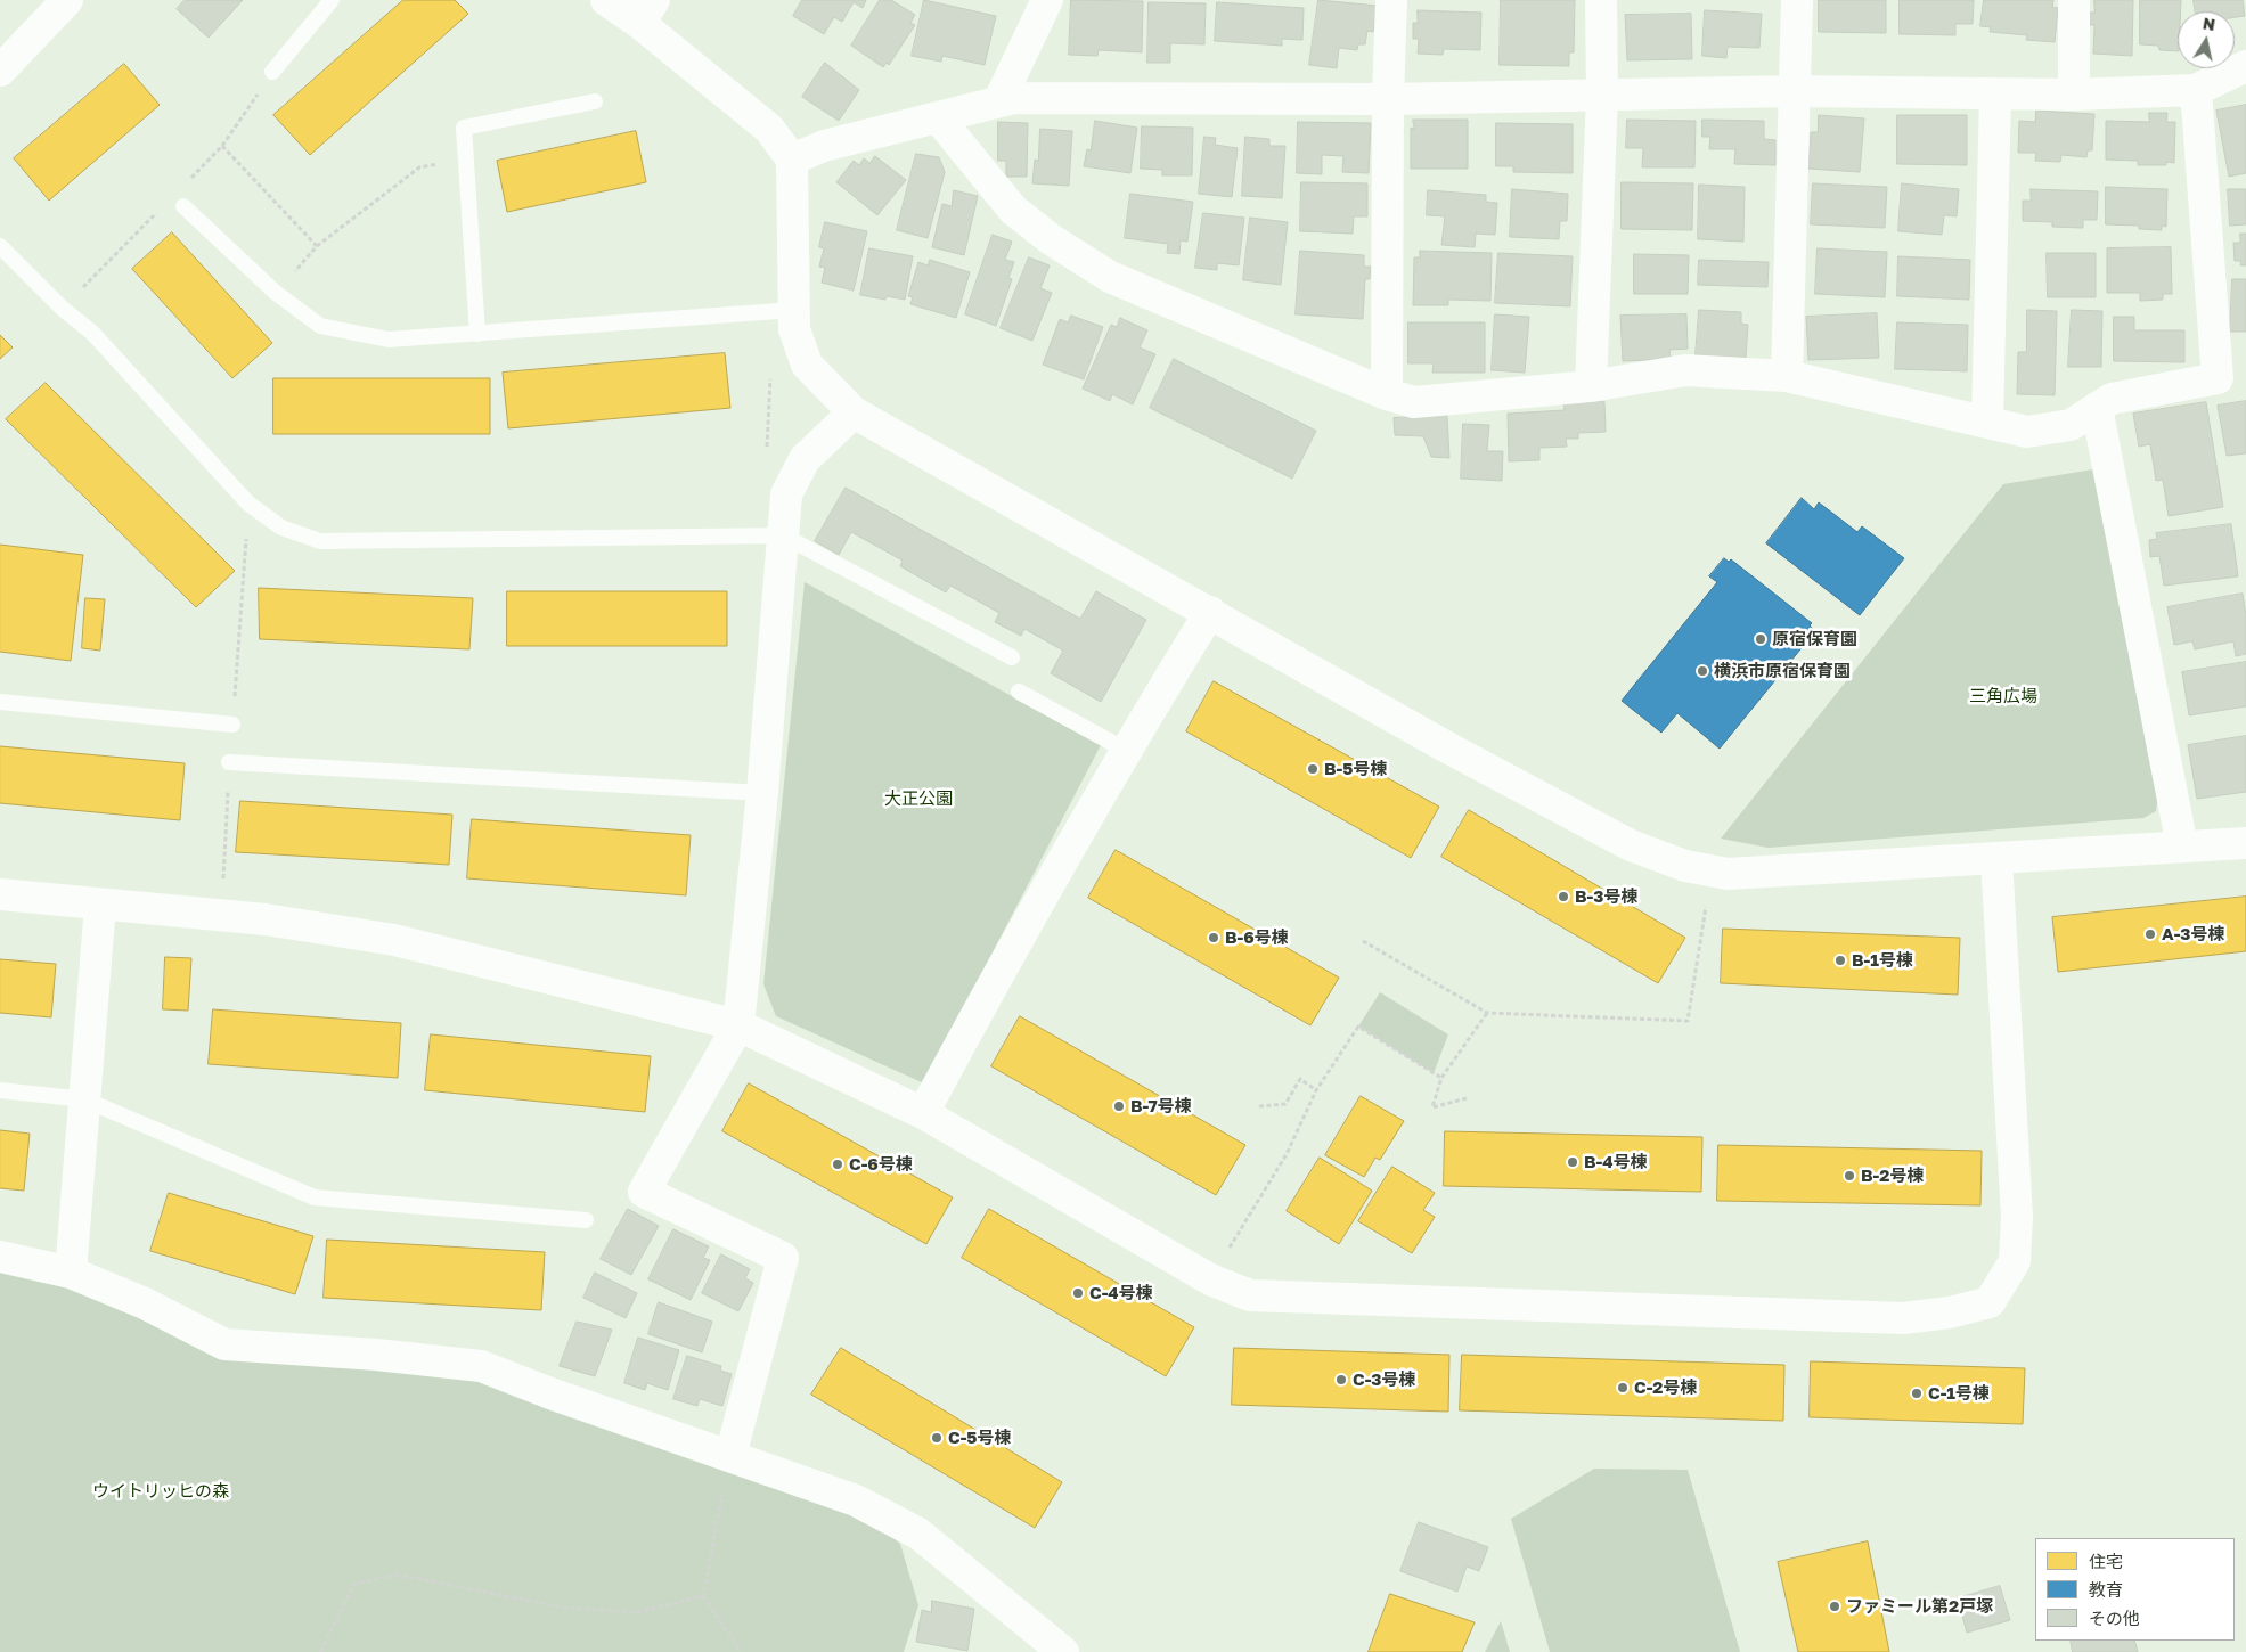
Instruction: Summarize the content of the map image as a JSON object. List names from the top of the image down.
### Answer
{
  "parks": ["三角広場", "大正公園", "ウイトリッヒの森"],
  "places": [
    "原宿保育園",
    "横浜市原宿保育園",
    "B-5号棟",
    "B-3号棟",
    "A-3号棟",
    "B-6号棟",
    "B-1号棟",
    "B-7号棟",
    "B-4号棟",
    "C-6号棟",
    "B-2号棟",
    "C-4号棟",
    "C-3号棟",
    "C-2号棟",
    "C-1号棟",
    "C-5号棟",
    "ファミール第2戸塚"
  ],
  "legend": ["住宅", "教育", "その他"],
  "north": "top"
}
